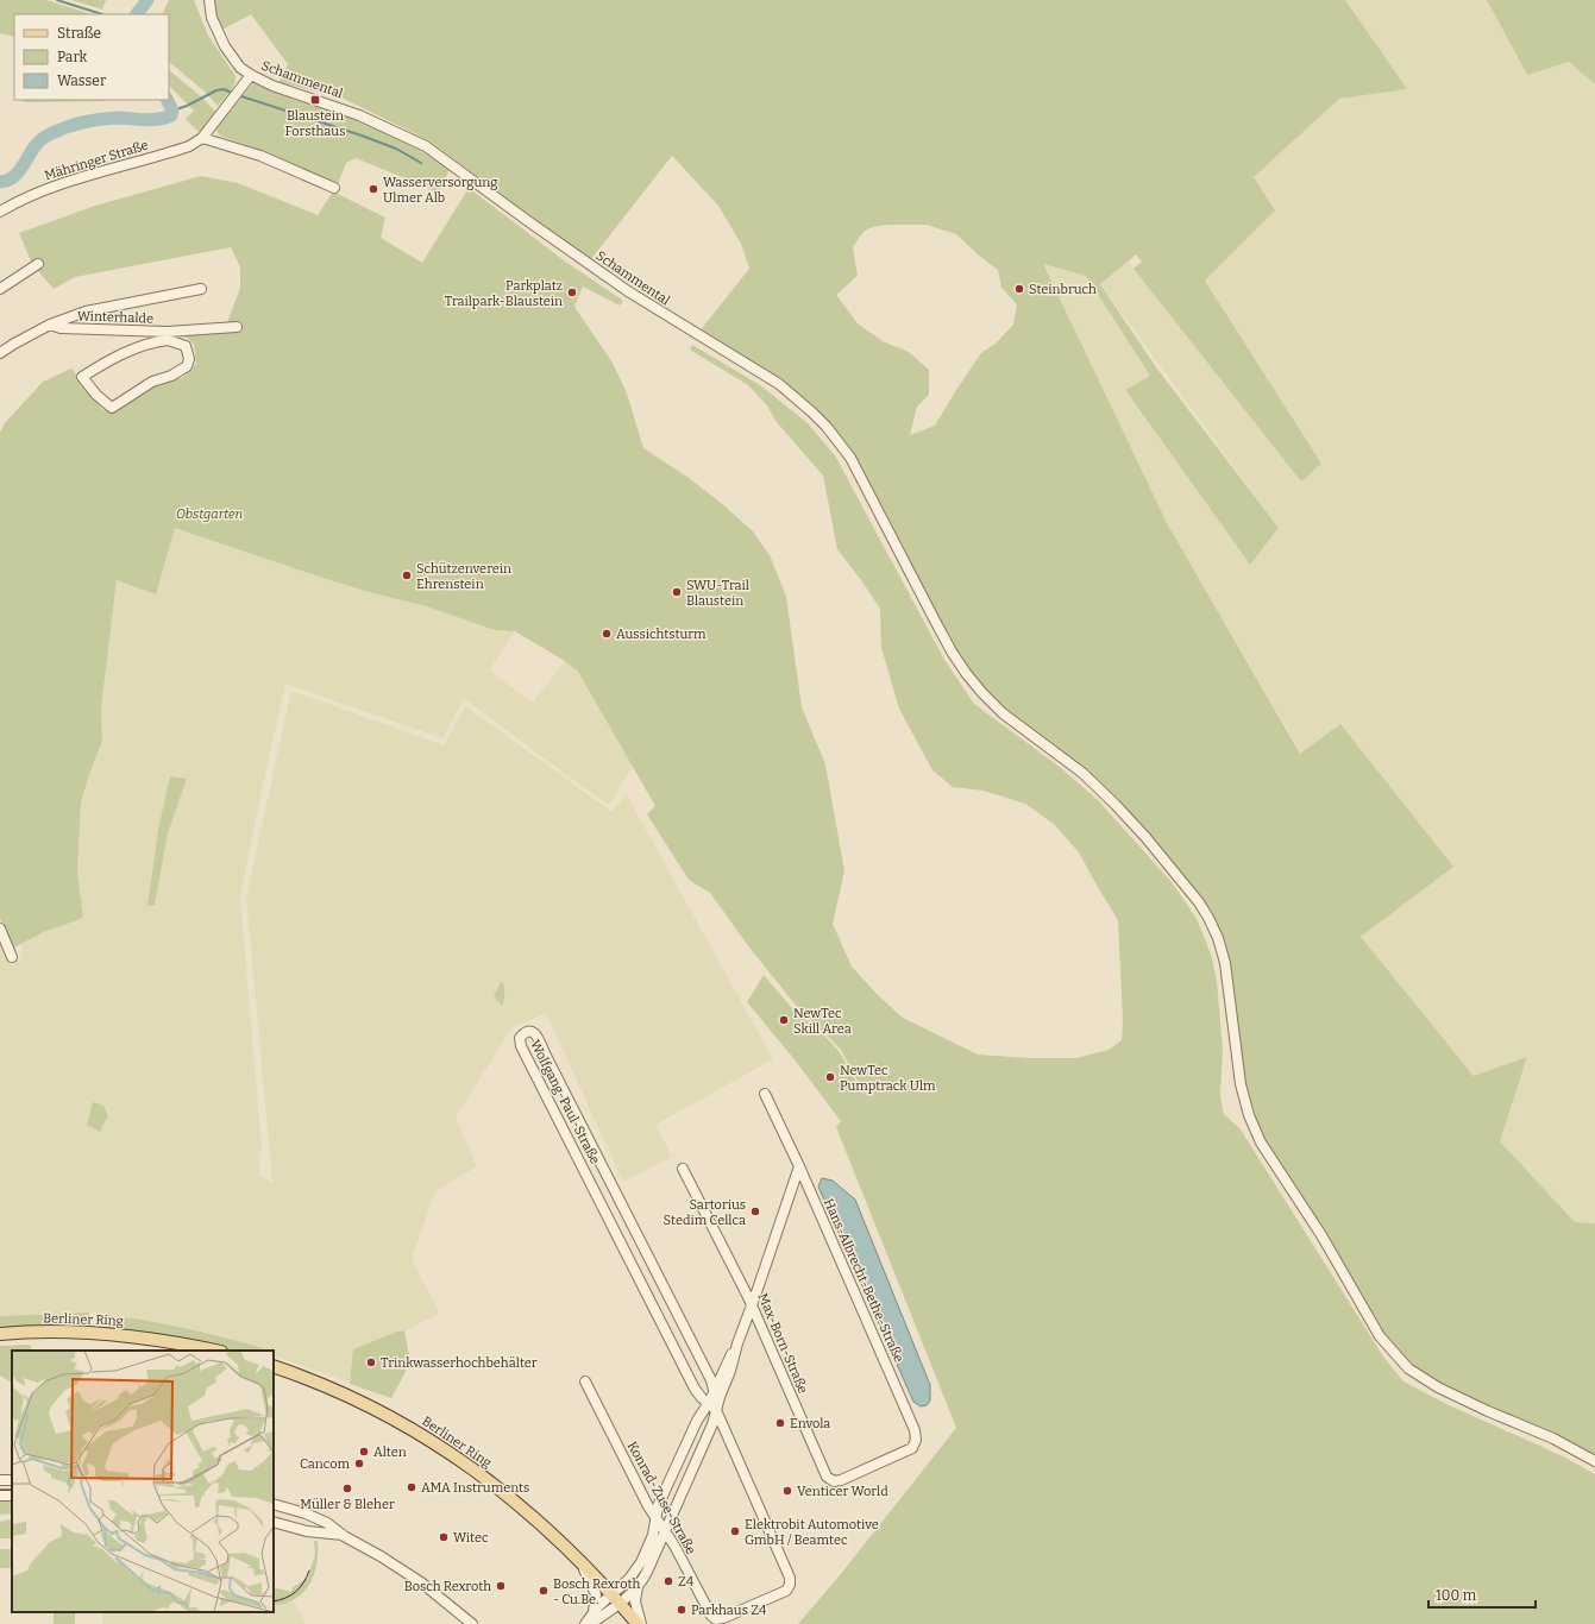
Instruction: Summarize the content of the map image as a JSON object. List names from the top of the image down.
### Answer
{
  "streets": {
    "main road": ["Berliner Ring"],
    "street": [
      "Schammental",
      "Mähringer Straße",
      "Winterhalde",
      "Wolfgang-Paul-Straße",
      "Hans-Albrecht-Bethe-Straße",
      "Max-Born-Straße",
      "Konrad-Zuse-Straße"
    ]
  },
  "crossings": [
    ["Schammental", "Mähringer Straße"],
    ["Wolfgang-Paul-Straße", "Konrad-Zuse-Straße"],
    ["Hans-Albrecht-Bethe-Straße", "Max-Born-Straße"]
  ],
  "parks": ["Obstgarten"],
  "places": {
    "transit": ["Blaustein Forsthaus"],
    "other": [
      "Wasserversorgung Ulmer Alb",
      "Steinbruch",
      "Parkplatz Trailpark-Blaustein",
      "Schützenverein Ehrenstein",
      "SWU-Trail Blaustein",
      "Aussichtsturm",
      "NewTec Skill Area",
      "NewTec Pumptrack Ulm",
      "Sartorius Stedim Cellca",
      "Trinkwasserhochbehälter",
      "Envola",
      "Alten",
      "Cancom",
      "AMA Instruments",
      "Müller & Bleher",
      "Venticer World",
      "Elektrobit Automotive GmbH / Beamtec",
      "Witec",
      "Z4",
      "Bosch Rexroth",
      "Bosch Rexroth - Cu.Be.",
      "Parkhaus Z4"
    ]
  },
  "legend": ["Straße", "Park", "Wasser"],
  "scale_bar": "100 m"
}
